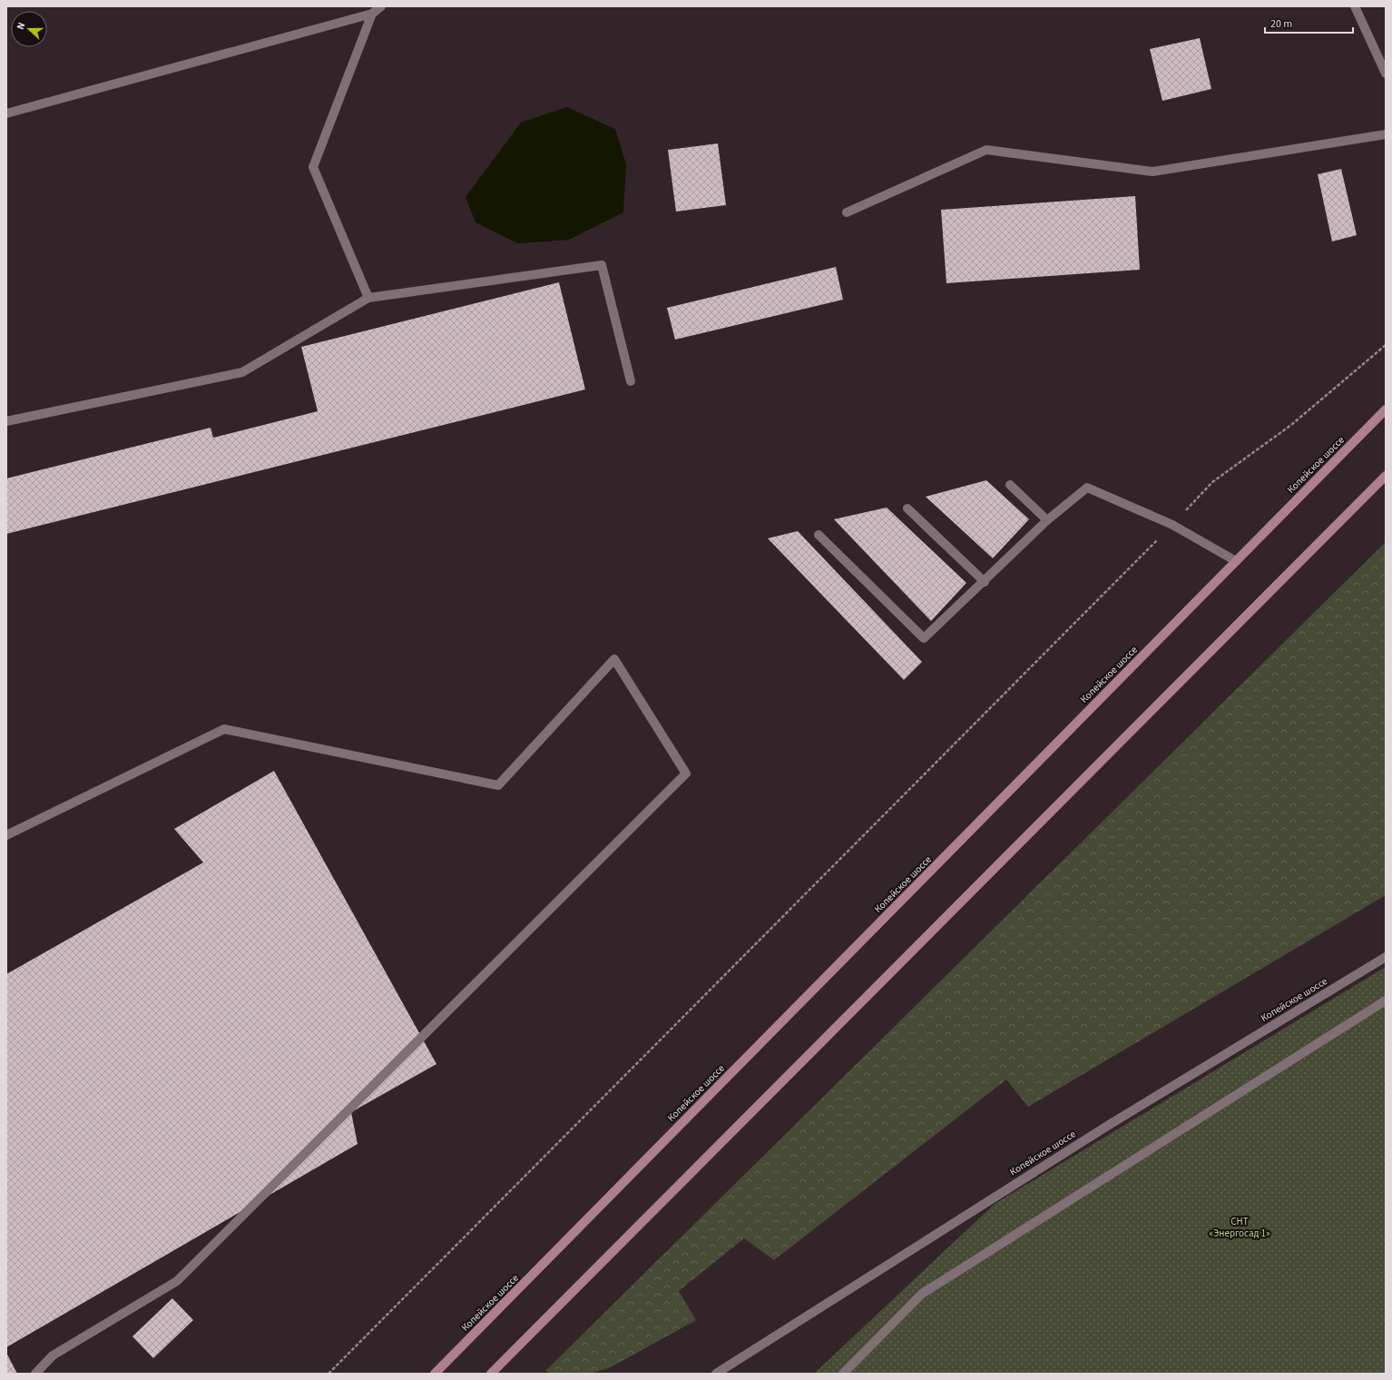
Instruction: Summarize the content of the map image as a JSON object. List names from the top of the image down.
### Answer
{
  "streets": {
    "main road": ["Копейское шоссе"]
  },
  "parks": ["СНТ «Энергосад 1»"],
  "scale_bar": "20 m",
  "north": "left"
}
